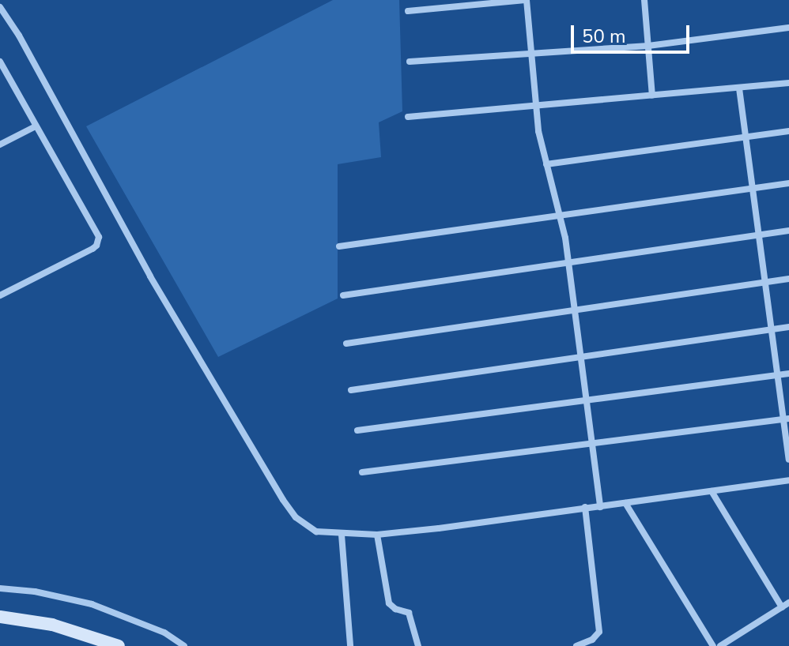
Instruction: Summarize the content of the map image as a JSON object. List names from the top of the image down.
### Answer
{
  "scale_bar": "50 m"
}
